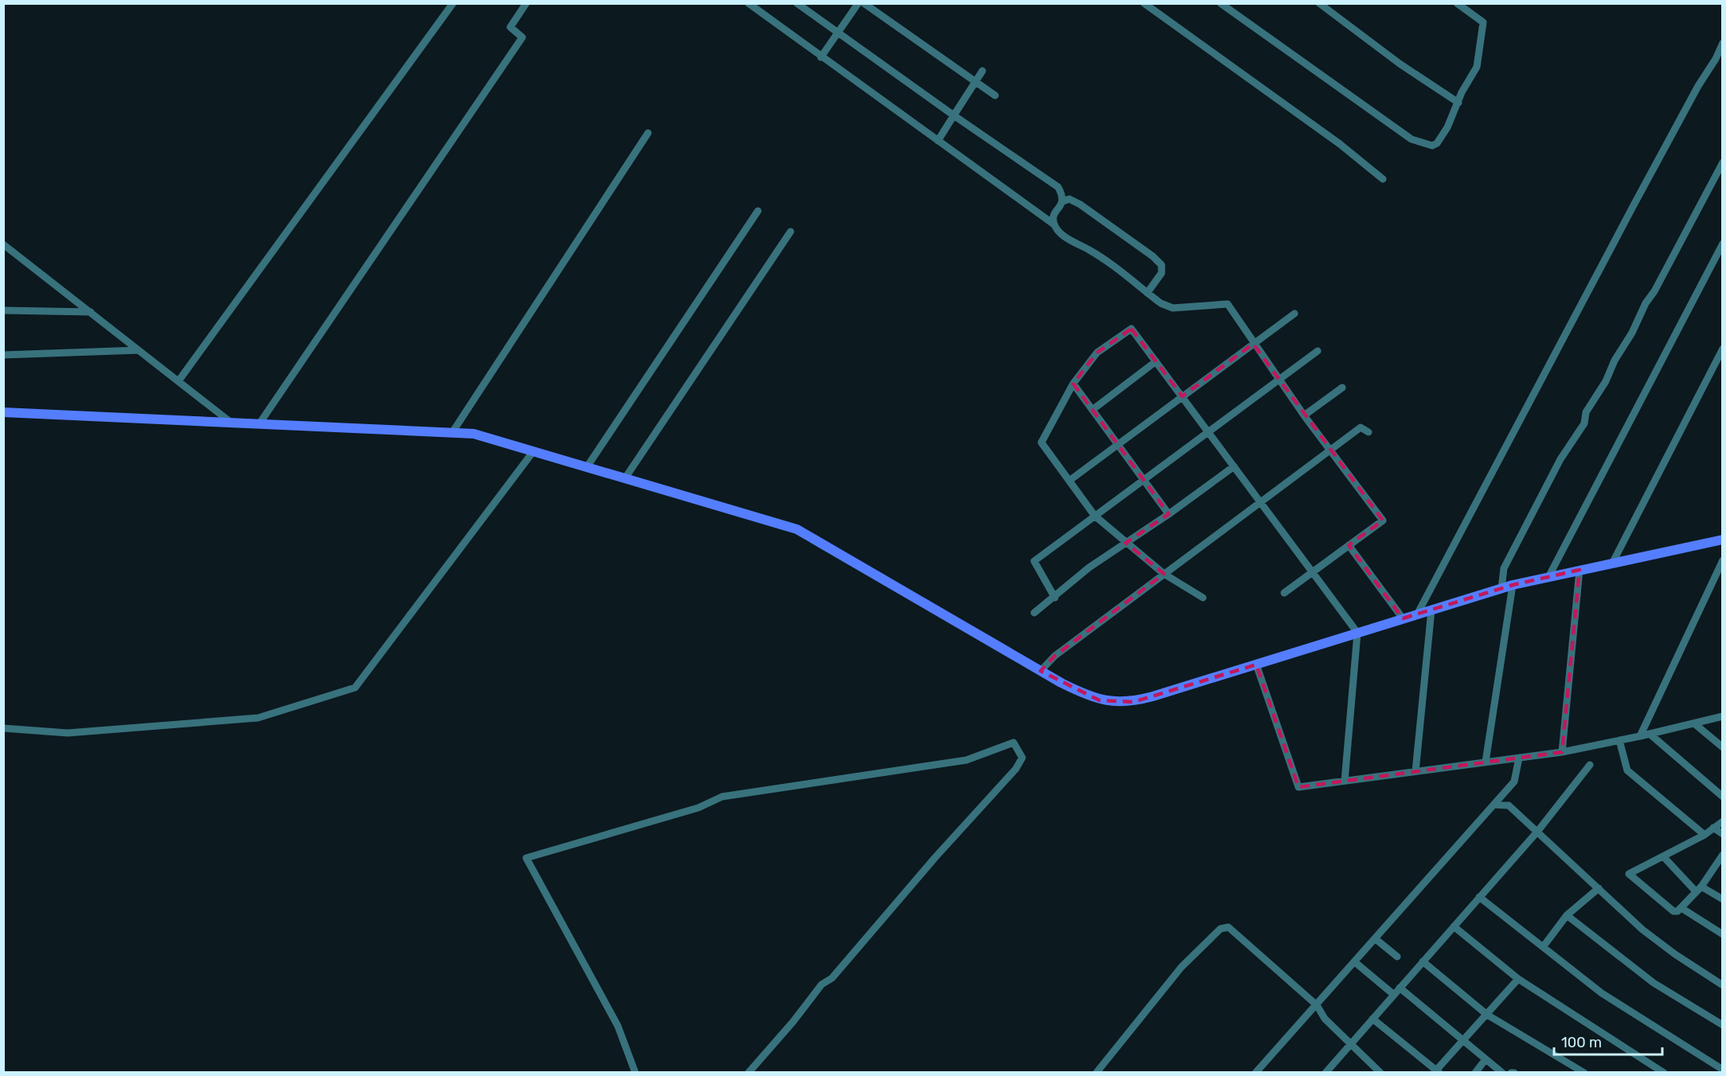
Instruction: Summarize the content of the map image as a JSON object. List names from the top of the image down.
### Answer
{
  "scale_bar": "100 m"
}
